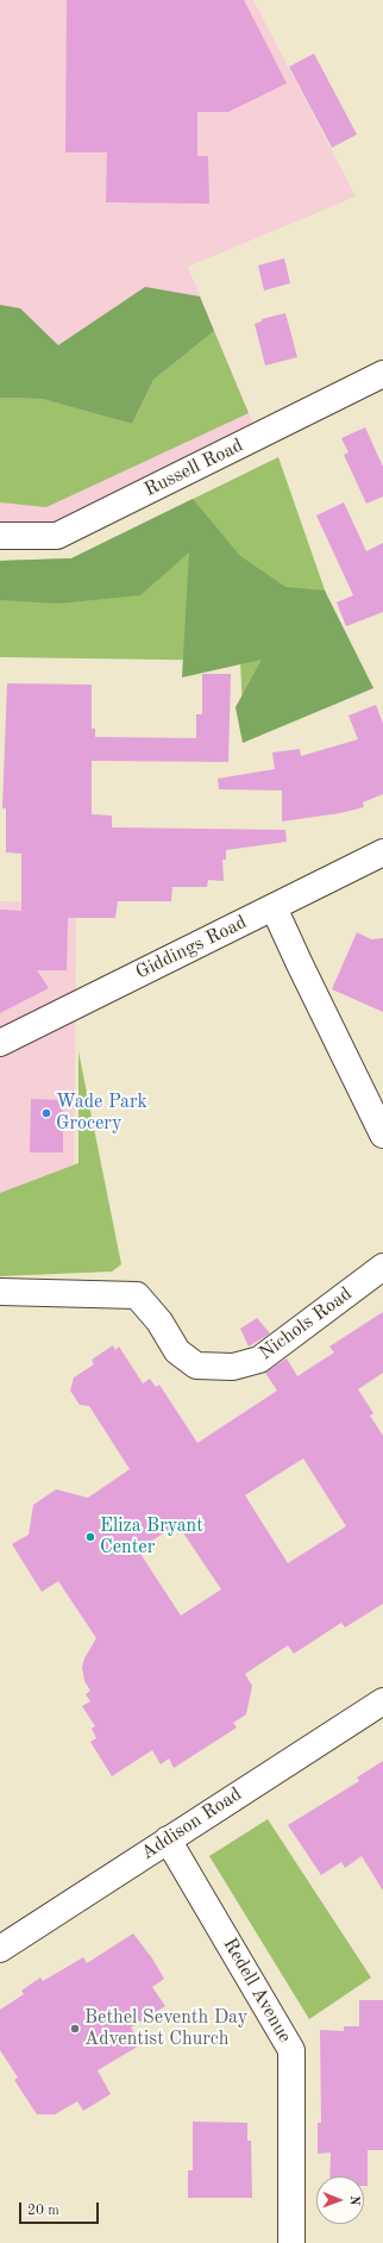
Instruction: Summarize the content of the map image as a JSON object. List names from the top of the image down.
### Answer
{
  "streets": {
    "street": [
      "Russell Road",
      "Giddings Road",
      "Nichols Road",
      "Addison Road",
      "Redell Avenue"
    ]
  },
  "crossings": [
    ["Addison Road", "Redell Avenue"]
  ],
  "places": ["Wade Park Grocery", "Eliza Bryant Center", "Bethel Seventh Day Adventist Church"],
  "scale_bar": "20 m",
  "north": "right"
}
